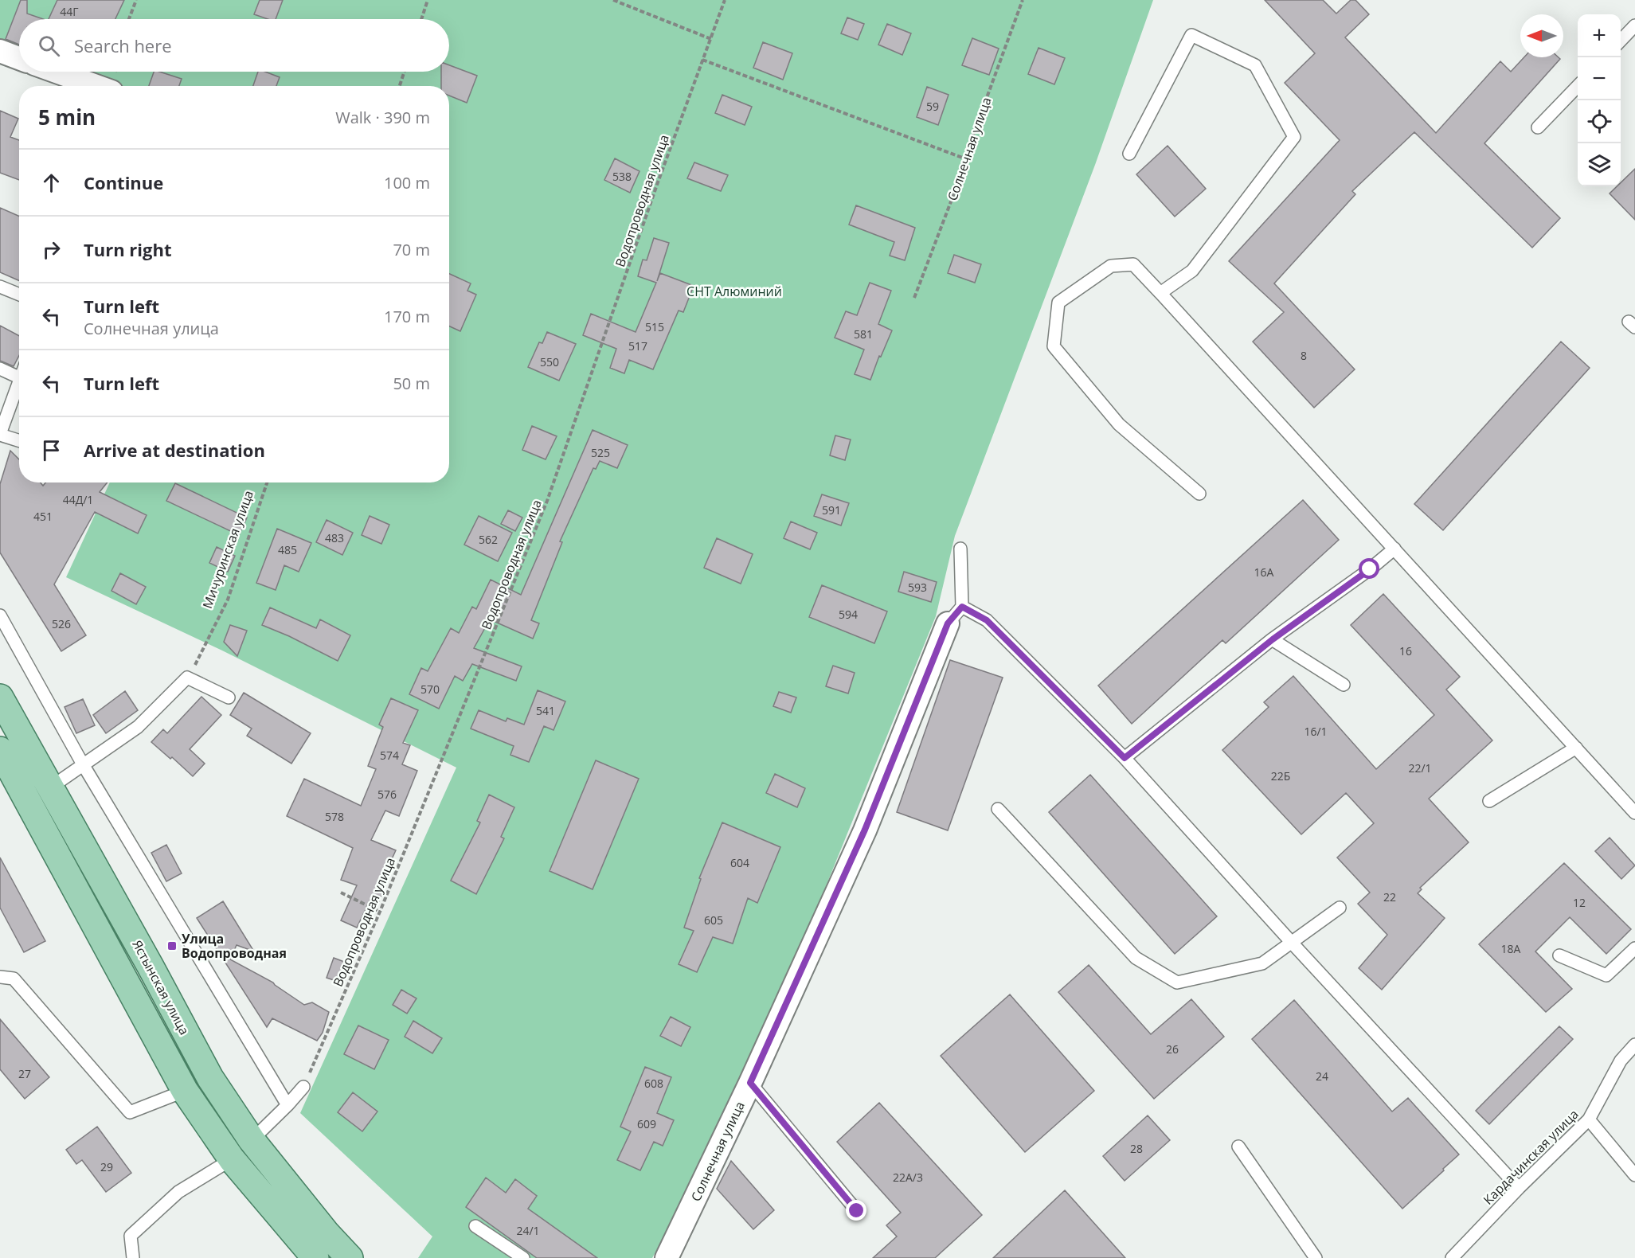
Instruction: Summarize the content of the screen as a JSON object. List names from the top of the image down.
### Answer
{
  "streets": {
    "main road": ["Ястынская улица"],
    "street": ["Солнечная улица"],
    "lane": ["Кардачинская улица"],
    "path": ["Водопроводная улица", "Мичуринская улица"]
  },
  "parks": ["СНТ Алюминий"],
  "places": {
    "transit": ["Улица Водопроводная"]
  },
  "house_numbers": [
    "44Г",
    "59",
    "538",
    "515",
    "581",
    "517",
    "8",
    "550",
    "525",
    "44Д/1",
    "591",
    "451",
    "483",
    "562",
    "485",
    "16А",
    "593",
    "594",
    "526",
    "16",
    "570",
    "541",
    "16/1",
    "574",
    "22/1",
    "22Б",
    "576",
    "578",
    "604",
    "22",
    "12",
    "605",
    "18А",
    "26",
    "27",
    "24",
    "608",
    "609",
    "28",
    "29",
    "22А/3",
    "24/1"
  ],
  "north": "left",
  "page": {
    "map_buttons": ["+", "−"],
    "search": "Search here",
    "heading": ["5 min", "Walk · 390 m"],
    "list": [
      ["Continue", "100 m"],
      ["Turn right", "70 m"],
      ["Turn left", "Солнечная улица", "170 m"],
      ["Turn left", "50 m"],
      "Arrive at destination"
    ]
  }
}
